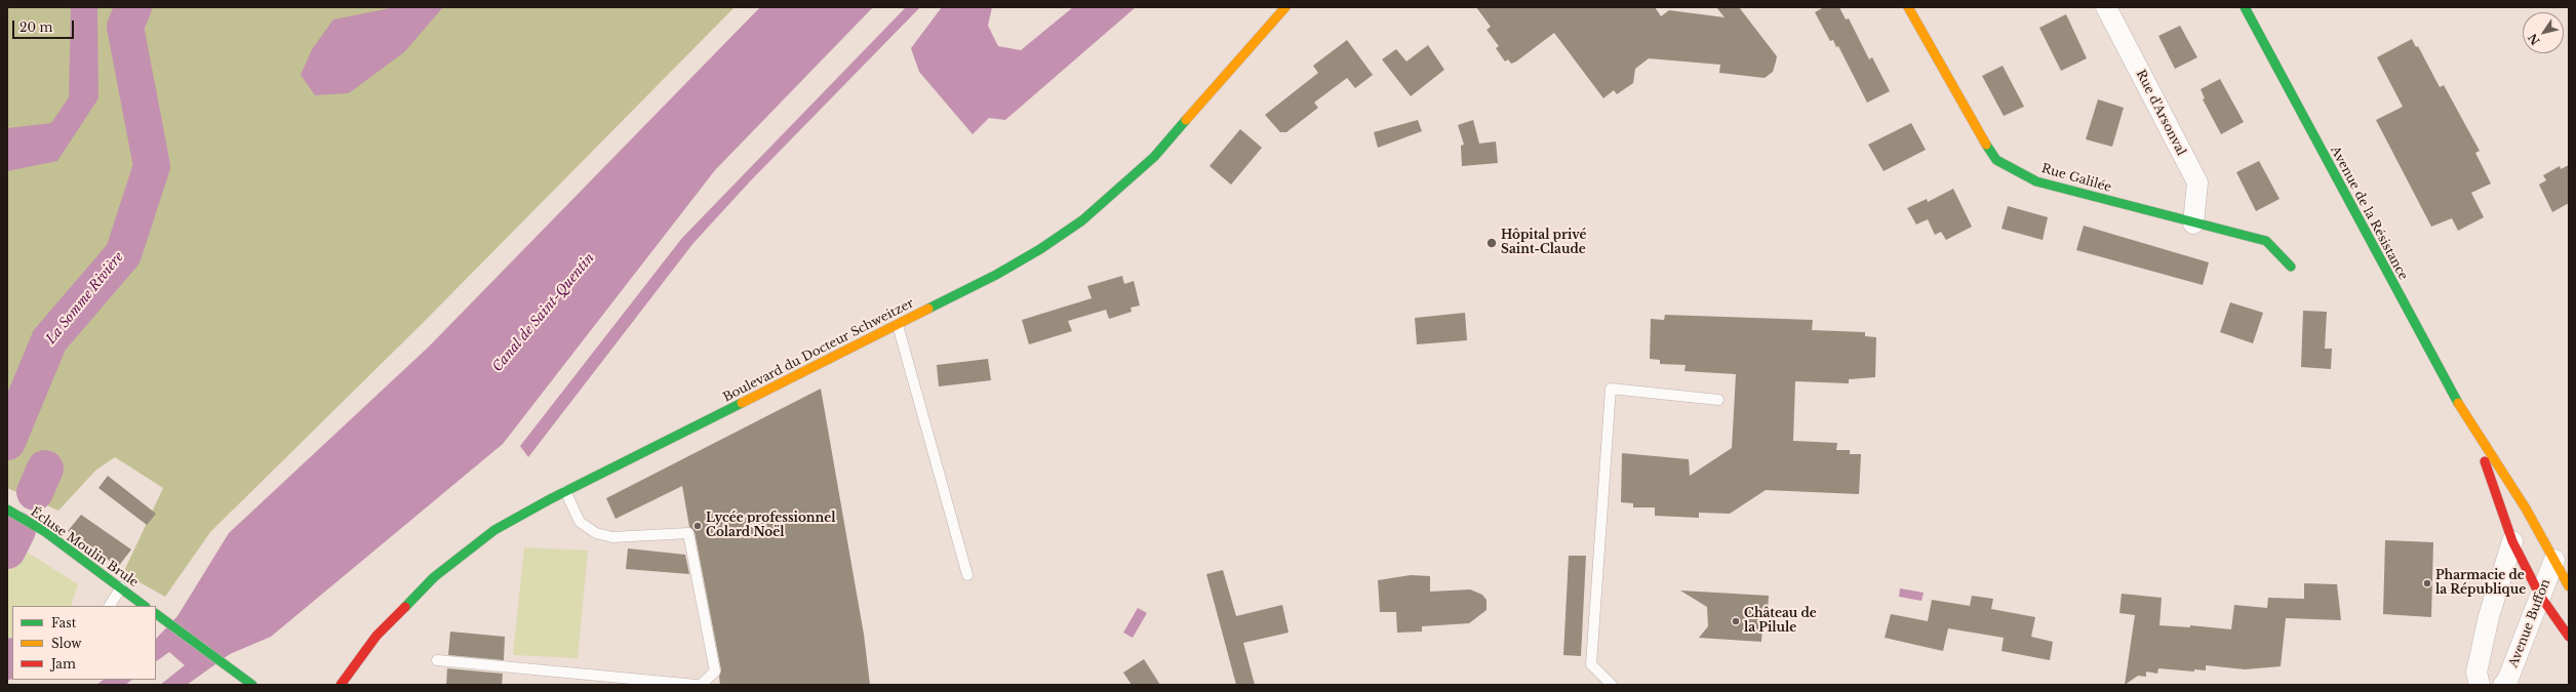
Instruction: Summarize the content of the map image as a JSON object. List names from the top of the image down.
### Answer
{
  "streets": {
    "street": [
      "Rue d'Arsonval",
      "Rue Galilée",
      "Avenue de la Résistance",
      "Boulevard du Docteur Schweitzer",
      "Écluse Moulin Brule",
      "Avenue Buffon"
    ]
  },
  "crossings": [
    ["Rue d'Arsonval", "Rue Galilée"],
    ["Avenue de la Résistance", "Avenue Buffon"]
  ],
  "water": ["La Somme Rivière", "Canal de Saint-Quentin"],
  "places": [
    "Hôpital privé Saint-Claude",
    "Lycée professionnel Colard Noël",
    "Pharmacie de la République",
    "Château de la Pilule"
  ],
  "legend": ["Fast", "Slow", "Jam"],
  "scale_bar": "20 m",
  "north": "bottom left"
}
